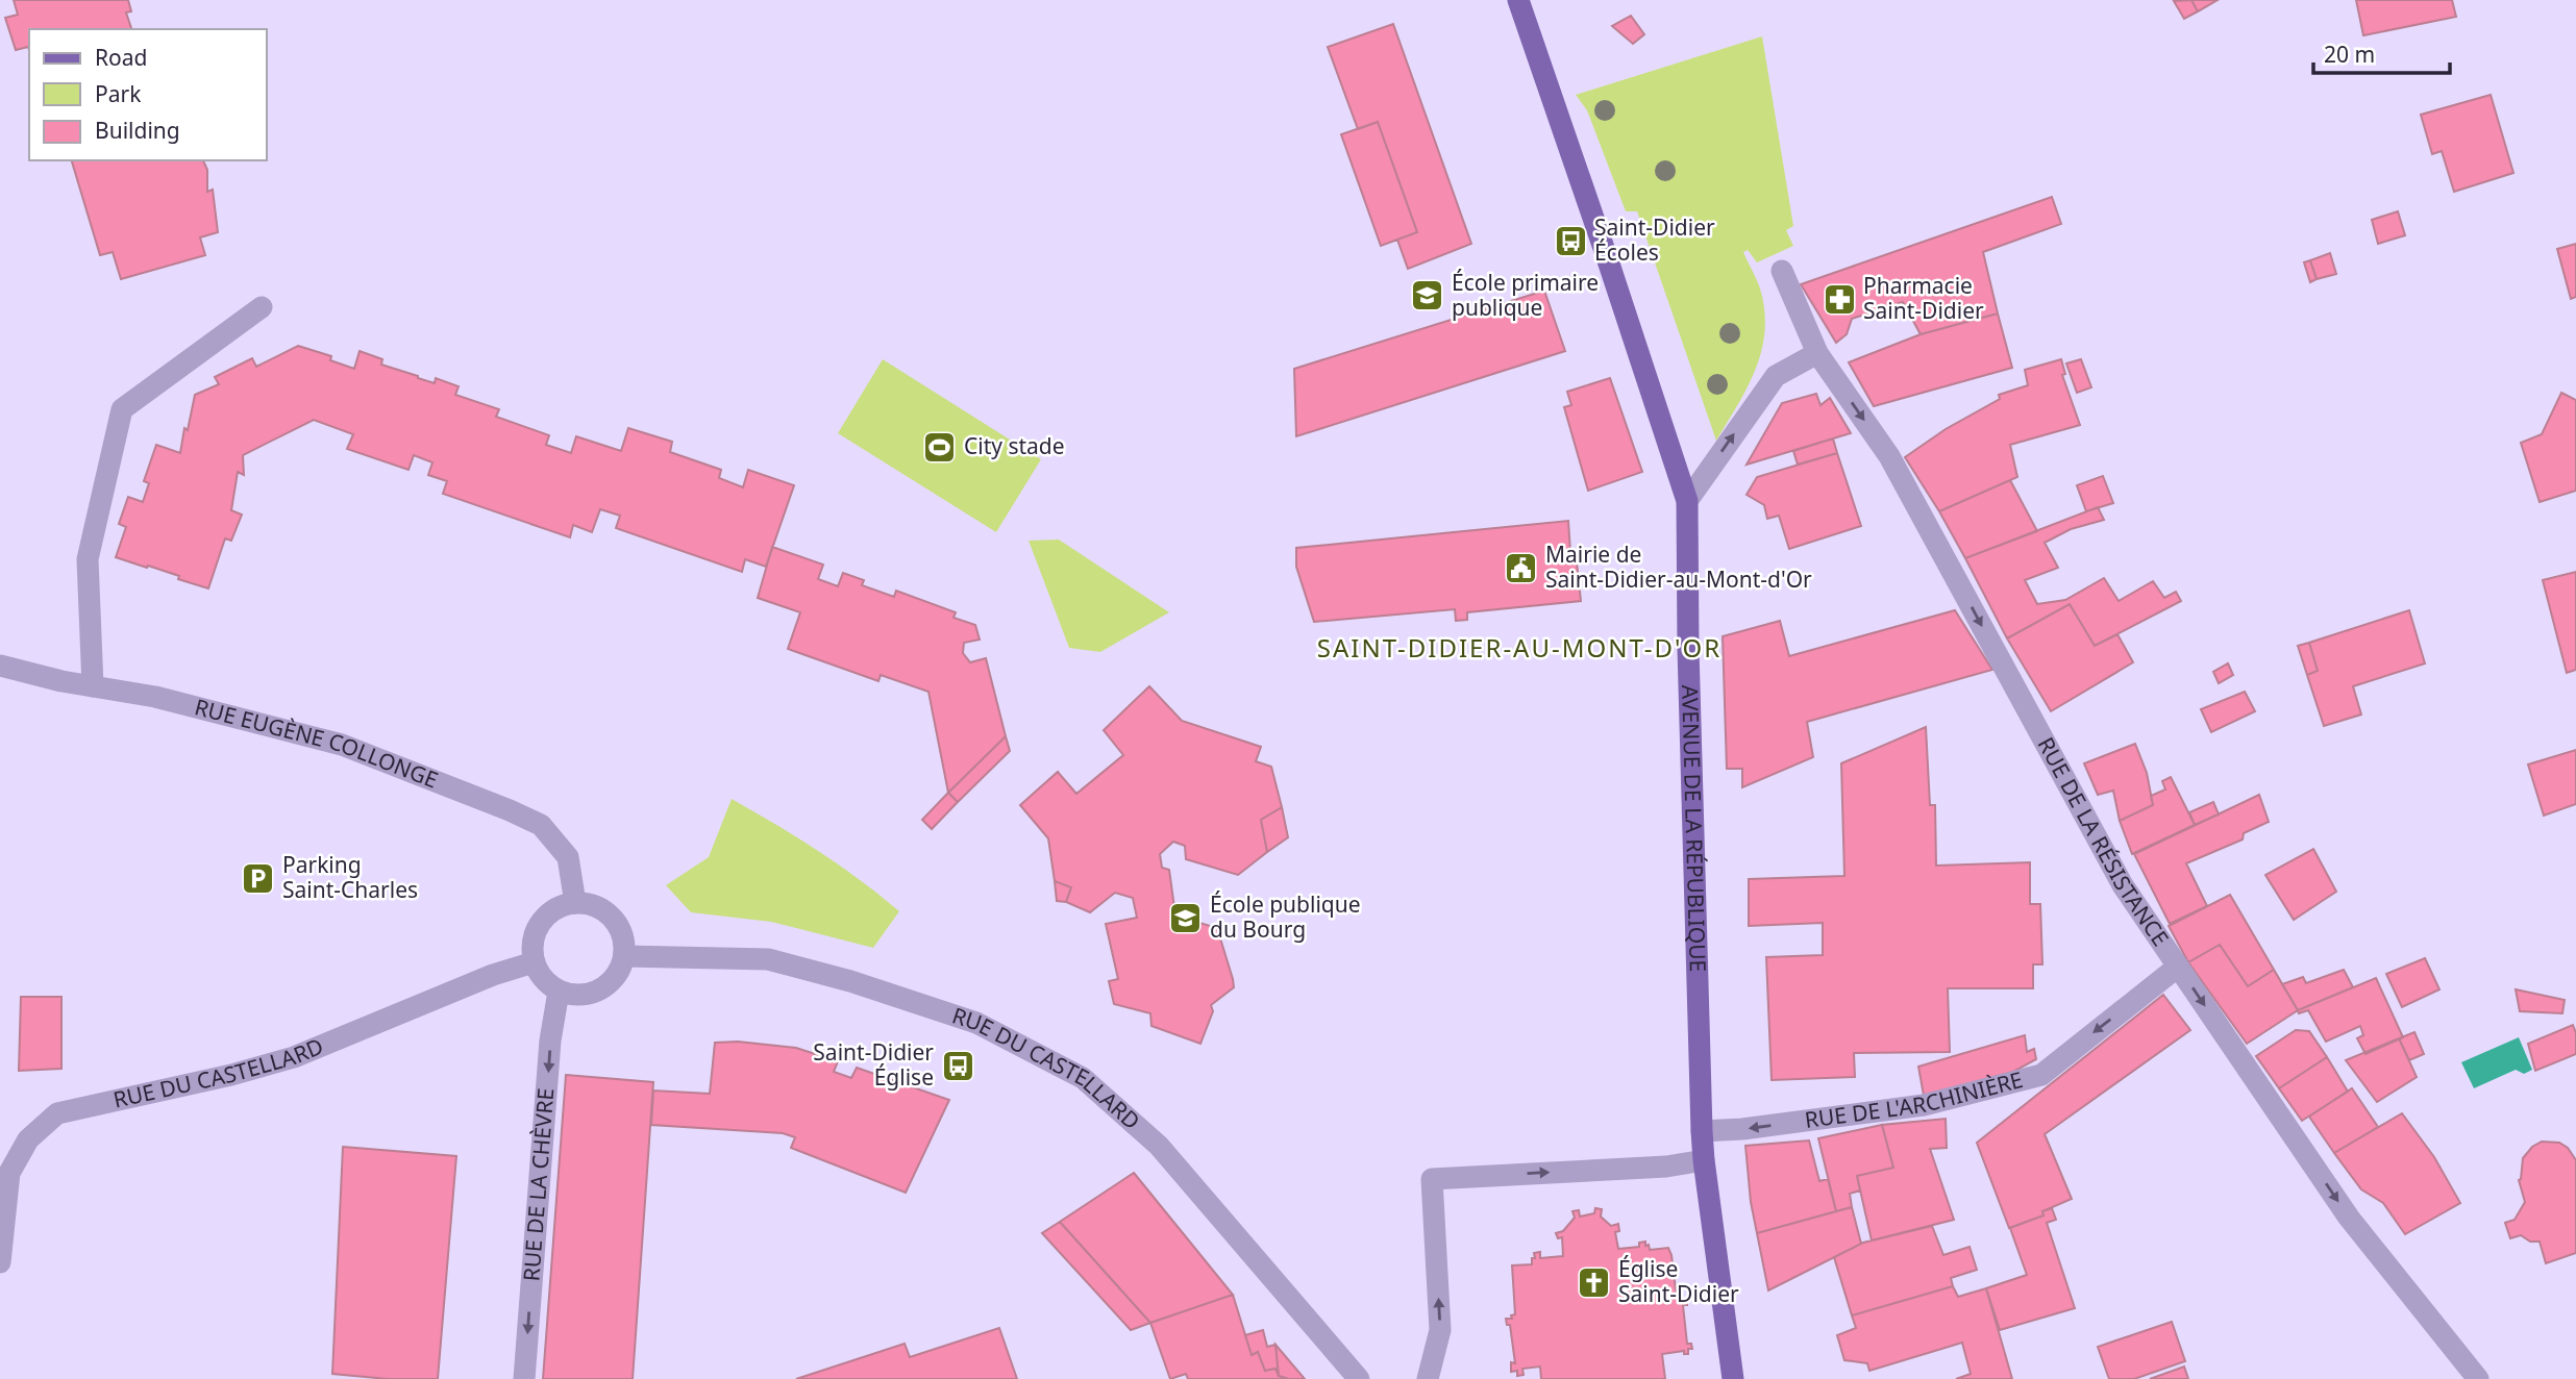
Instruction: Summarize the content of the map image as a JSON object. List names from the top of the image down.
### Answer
{
  "streets": {
    "main road": ["AVENUE DE LA RÉPUBLIQUE"],
    "street": [
      "RUE EUGÈNE COLLONGE",
      "RUE DE LA RÉSISTANCE",
      "RUE DU CASTELLARD",
      "RUE DE L'ARCHINIÈRE",
      "RUE DE LA CHÈVRE"
    ]
  },
  "crossings": [
    ["RUE EUGÈNE COLLONGE", "RUE DU CASTELLARD"],
    ["RUE EUGÈNE COLLONGE", "RUE DE LA CHÈVRE"],
    ["AVENUE DE LA RÉPUBLIQUE", "RUE DE L'ARCHINIÈRE"],
    ["RUE DE LA RÉSISTANCE", "RUE DE L'ARCHINIÈRE"],
    ["RUE DU CASTELLARD", "RUE DE LA CHÈVRE"]
  ],
  "one_way": ["RUE DE LA RÉSISTANCE", "RUE DE L'ARCHINIÈRE", "RUE DE LA CHÈVRE"],
  "districts": ["SAINT-DIDIER-AU-MONT-D'OR"],
  "places": {
    "bus stop": ["Saint-Didier Écoles", "Saint-Didier Église"],
    "school or university": ["École primaire publique", "École publique du Bourg"],
    "pharmacy": ["Pharmacie Saint-Didier"],
    "sports": ["City stade"],
    "public building": ["Mairie de Saint-Didier-au-Mont-d'Or"],
    "parking": ["Parking Saint-Charles"],
    "church": ["Église Saint-Didier"]
  },
  "legend": ["Road", "Park", "Building"],
  "scale_bar": "20 m"
}
